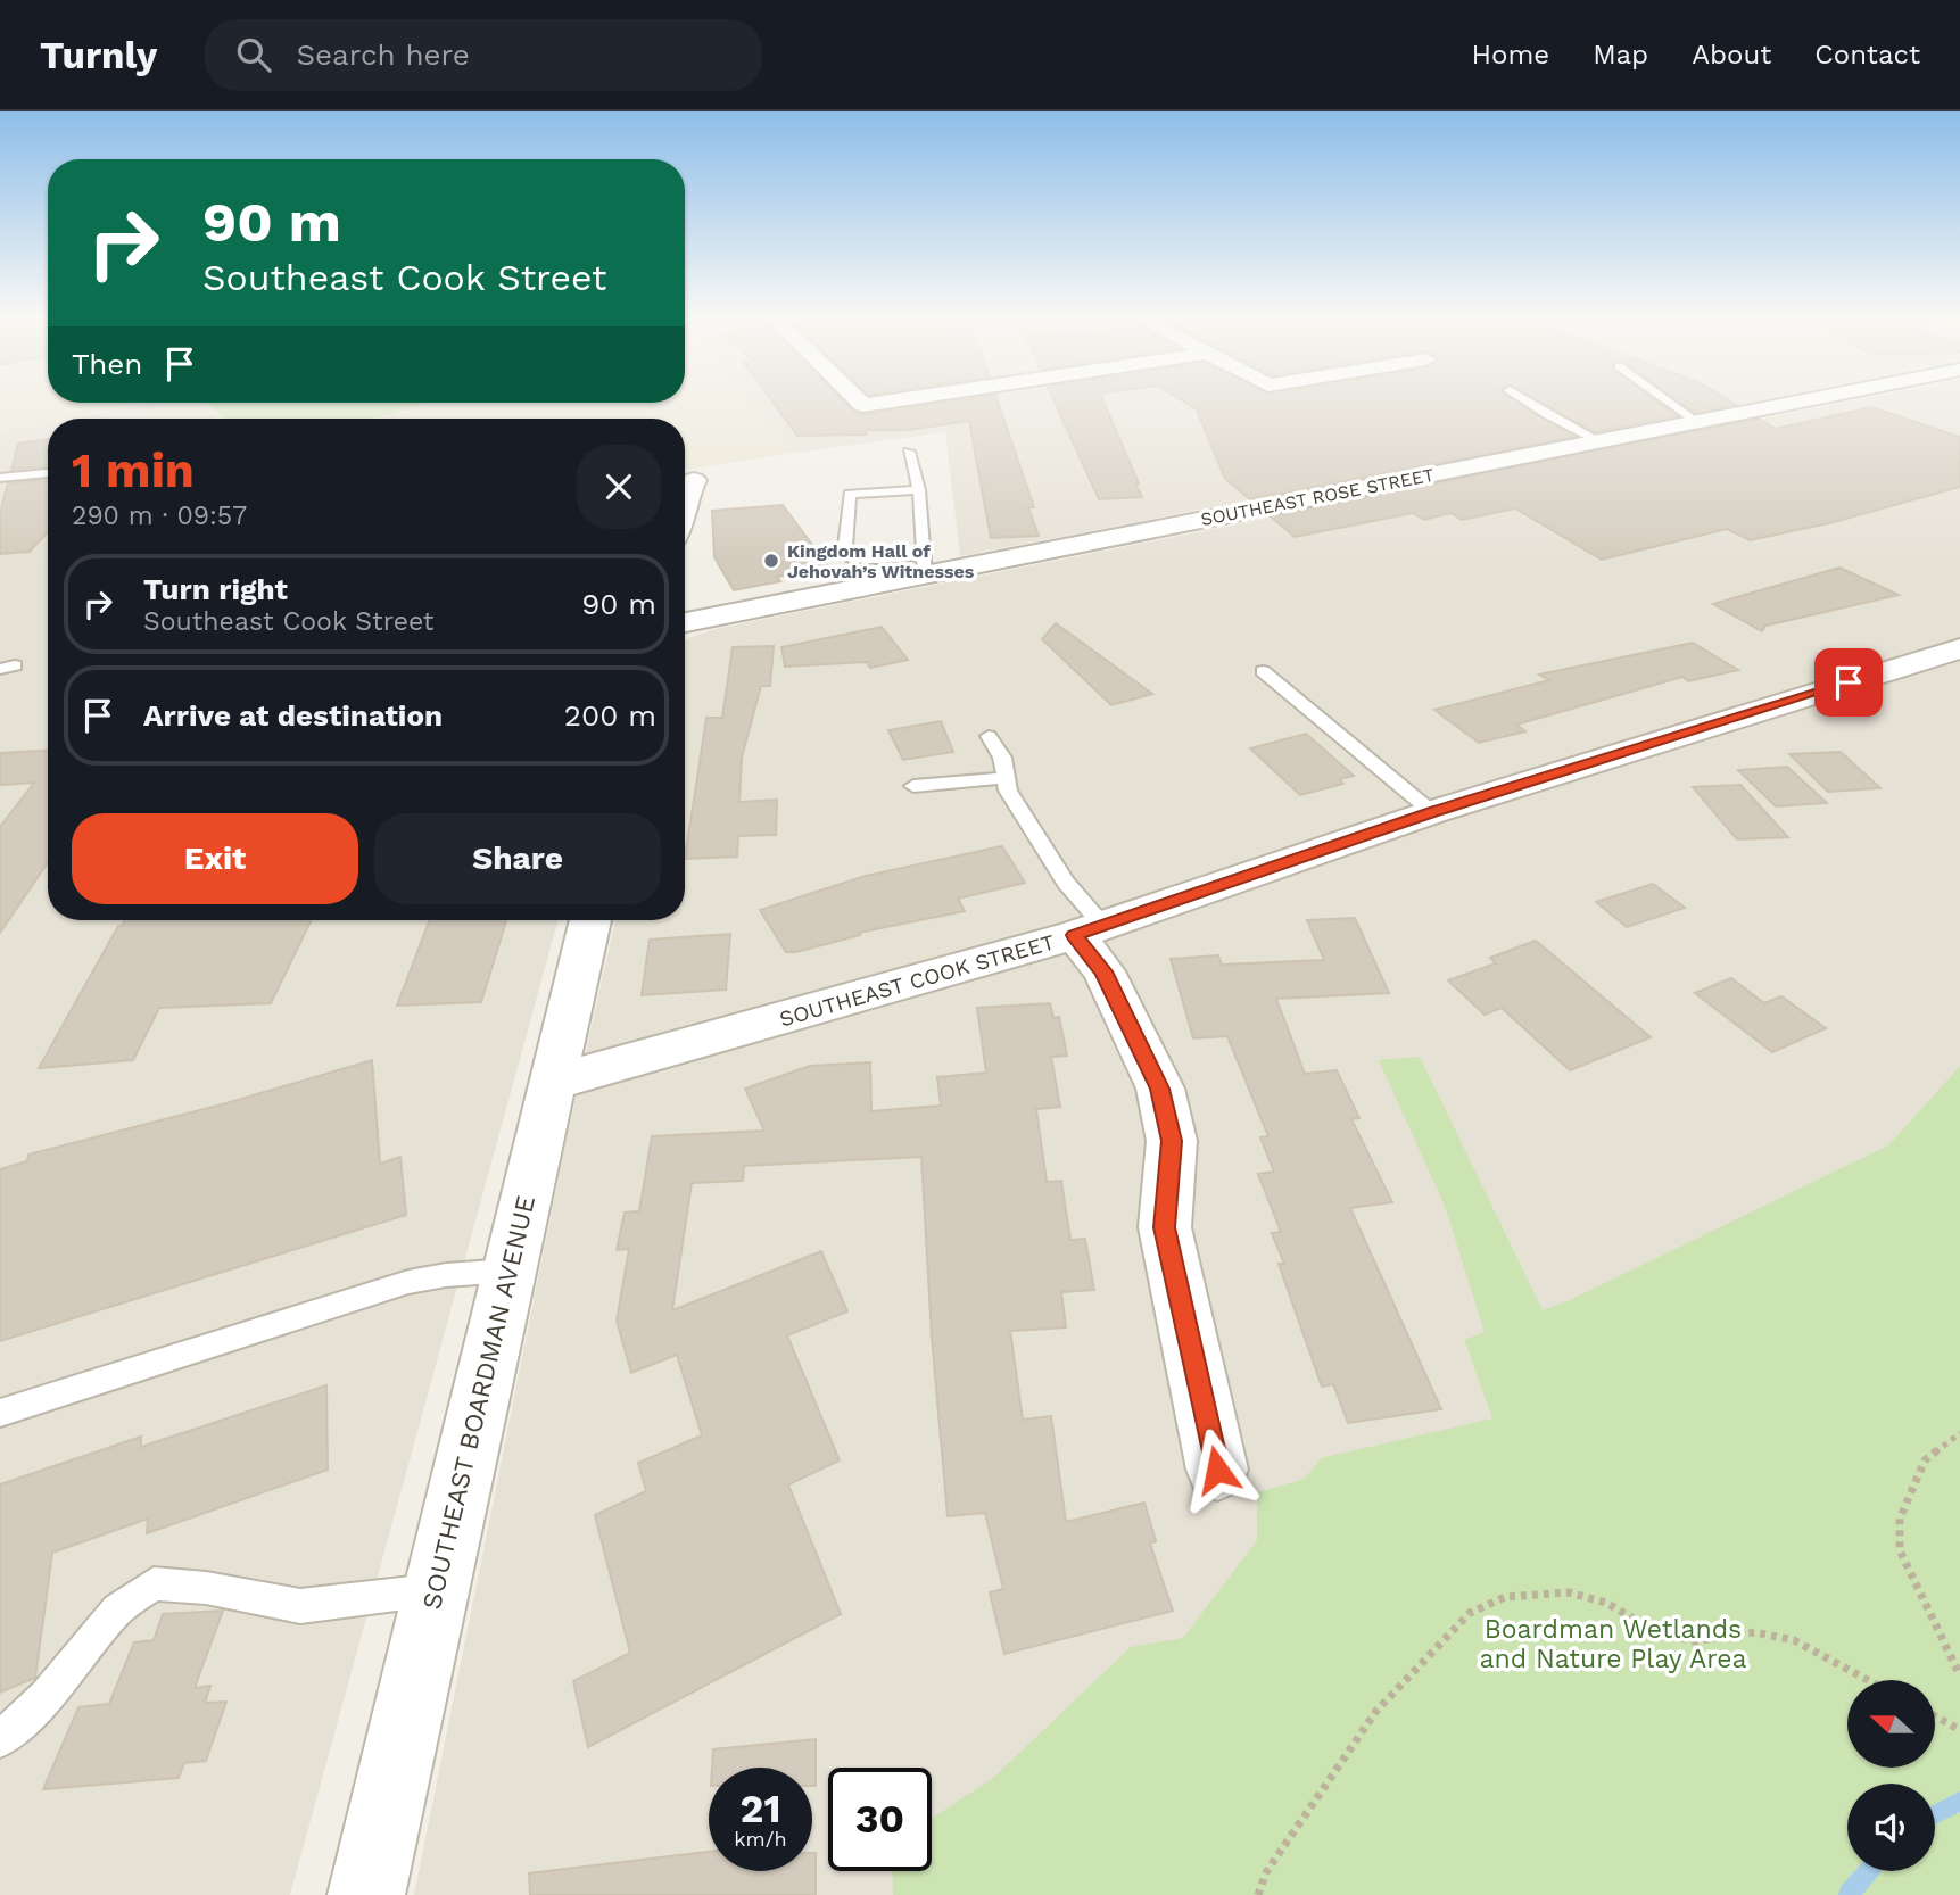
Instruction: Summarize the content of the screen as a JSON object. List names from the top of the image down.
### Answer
{
  "streets": {
    "street": ["SOUTHEAST ROSE STREET", "SOUTHEAST COOK STREET", "SOUTHEAST BOARDMAN AVENUE"]
  },
  "crossings": [
    ["SOUTHEAST COOK STREET", "SOUTHEAST BOARDMAN AVENUE"]
  ],
  "parks": ["Boardman Wetlands and Nature Play Area"],
  "places": ["Kingdom Hall of Jehovah’s Witnesses"],
  "north": "left",
  "page": {
    "header": "Turnly",
    "search": "Search here",
    "nav": [
      "Home",
      "Map",
      "About",
      "Contact"
    ],
    "turn": ["90 m", "Southeast Cook Street"],
    "then": "Then",
    "heading": ["1 min", "290 m · 09:57"],
    "list": [
      {
        "name": "Turn right",
        "note": "Southeast Cook Street",
        "value": "90 m"
      },
      {
        "name": "Arrive at destination",
        "value": "200 m"
      }
    ],
    "buttons": ["Exit", "Share"],
    "speed": "21 km/h",
    "limit": "30"
  }
}
